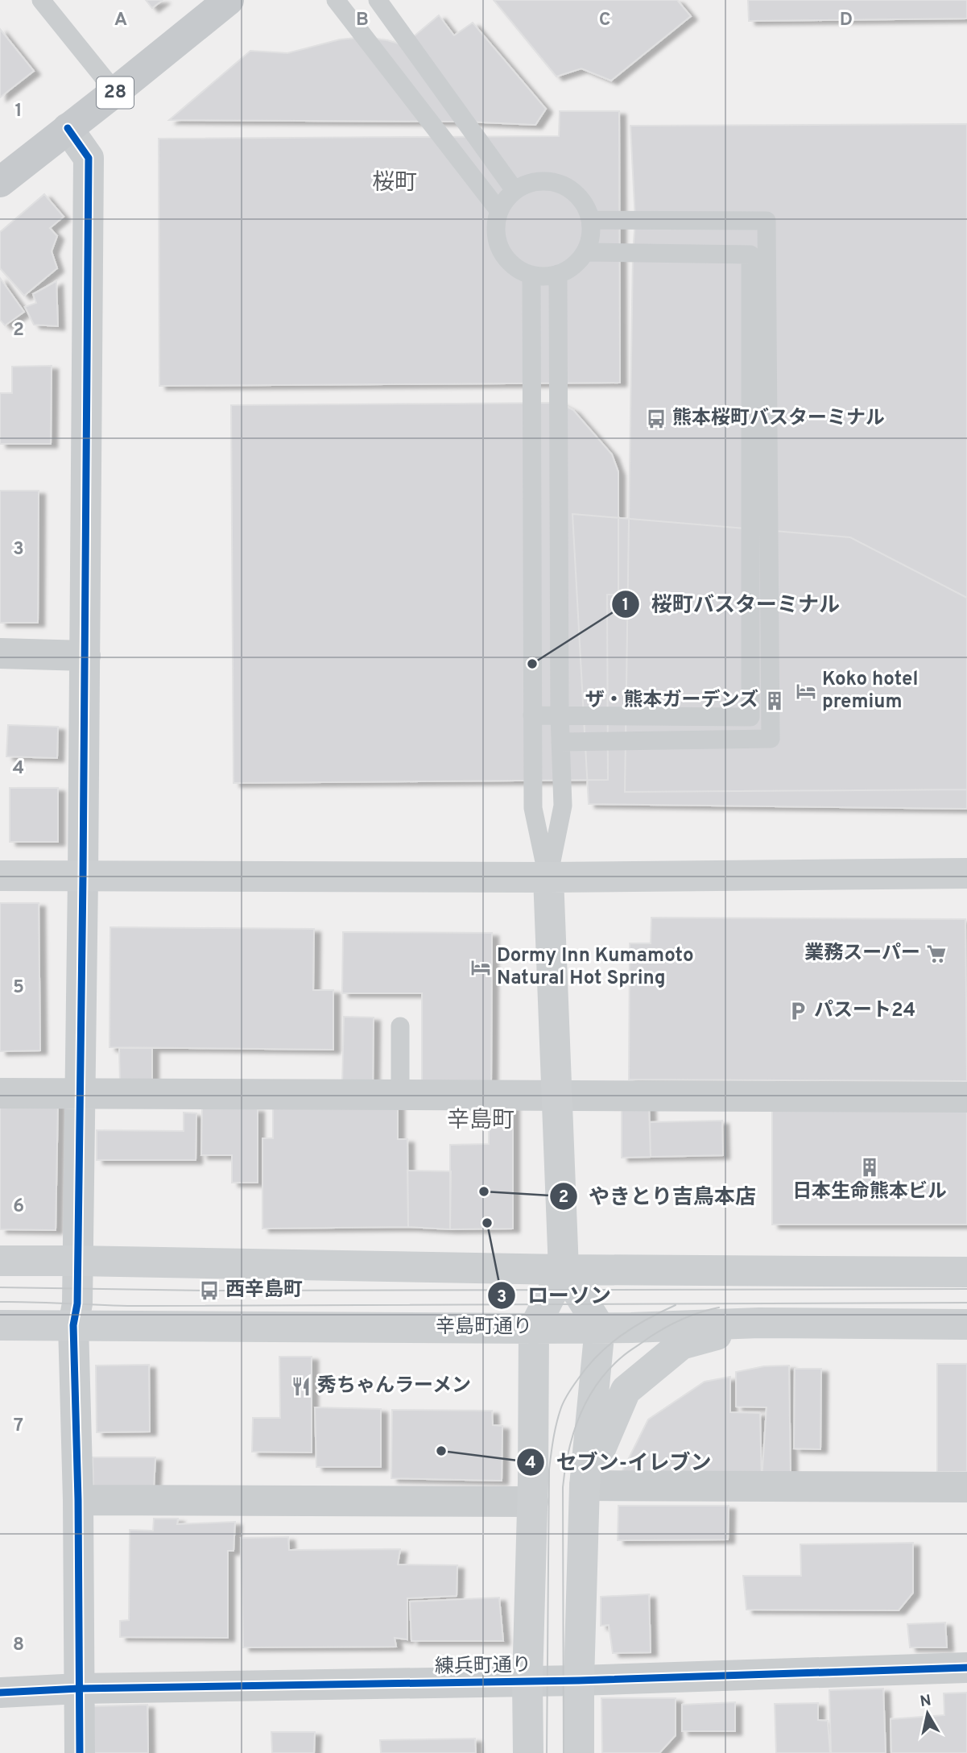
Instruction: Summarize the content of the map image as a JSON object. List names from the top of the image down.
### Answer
{
  "streets": {
    "main road": ["28"],
    "street": ["辛島町通り", "練兵町通り"]
  },
  "districts": ["桜町", "辛島町"],
  "places": {
    "bus stop": ["熊本桜町バスターミナル", "西辛島町"],
    "other": [
      "桜町バスターミナル",
      "やきとり吉鳥本店",
      "ローソン",
      "セブン-イレブン"
    ],
    "hotel": ["Koko hotel premium", "Dormy Inn Kumamoto Natural Hot Spring"],
    "building": ["ザ・熊本ガーデンズ", "日本生命熊本ビル"],
    "supermarket": ["業務スーパー"],
    "parking": ["パスート24"],
    "restaurant": ["秀ちゃんラーメン"]
  },
  "north": "top",
  "grid": {
    "columns": [
      "A",
      "B",
      "C",
      "D"
    ],
    "rows": [
      "1",
      "2",
      "3",
      "4",
      "5",
      "6",
      "7",
      "8"
    ]
  }
}
